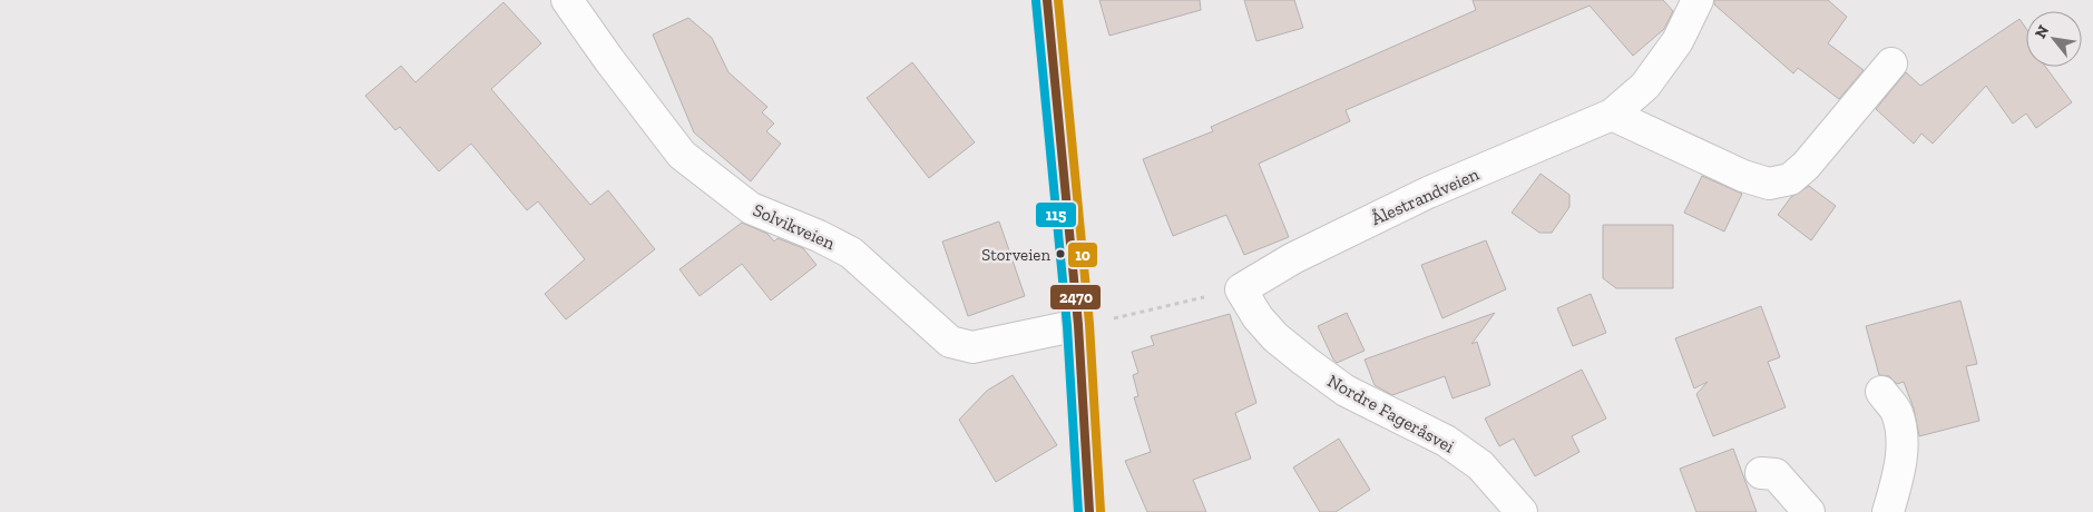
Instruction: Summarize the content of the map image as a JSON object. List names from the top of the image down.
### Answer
{
  "streets": {
    "street": ["Ålestrandveien", "Solvikveien", "Nordre Fageråsvei"]
  },
  "crossings": [
    ["Ålestrandveien", "Nordre Fageråsvei"]
  ],
  "places": ["Storveien"],
  "lines": ["transit line 2470", "transit line 10", "transit line 115"],
  "north": "top left"
}
